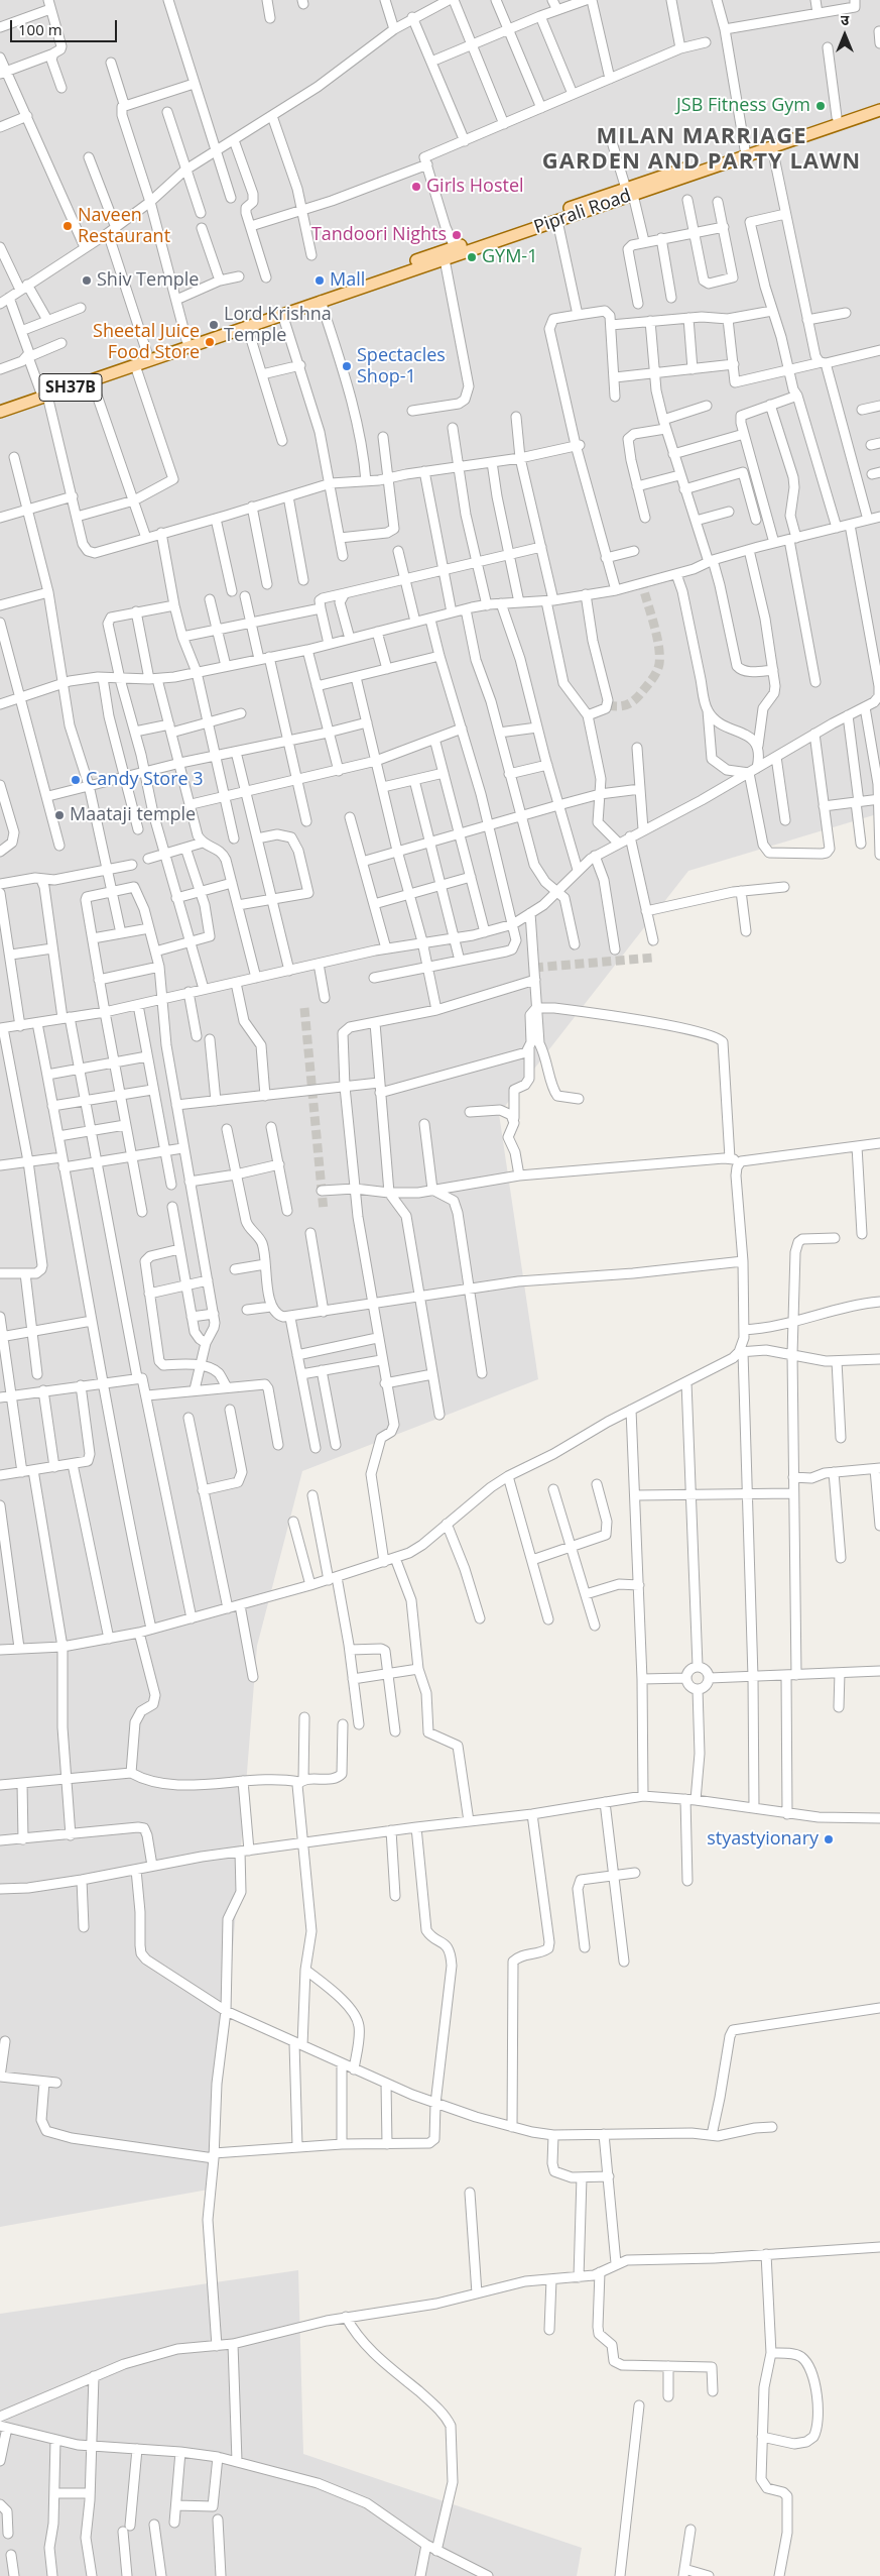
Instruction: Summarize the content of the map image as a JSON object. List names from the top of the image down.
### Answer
{
  "streets": {
    "main road": ["Piprali Road", "SH37B"]
  },
  "districts": ["MILAN MARRIAGE GARDEN AND PARTY LAWN"],
  "places": [
    "JSB Fitness Gym",
    "Girls Hostel",
    "Naveen Restaurant",
    "Tandoori Nights",
    "GYM-1",
    "Shiv Temple",
    "Mall",
    "Lord Krishna Temple",
    "Sheetal Juice Food Store",
    "Spectacles Shop-1",
    "Candy Store 3",
    "Maataji temple",
    "styastyionary"
  ],
  "scale_bar": "100 m",
  "north": "top"
}
